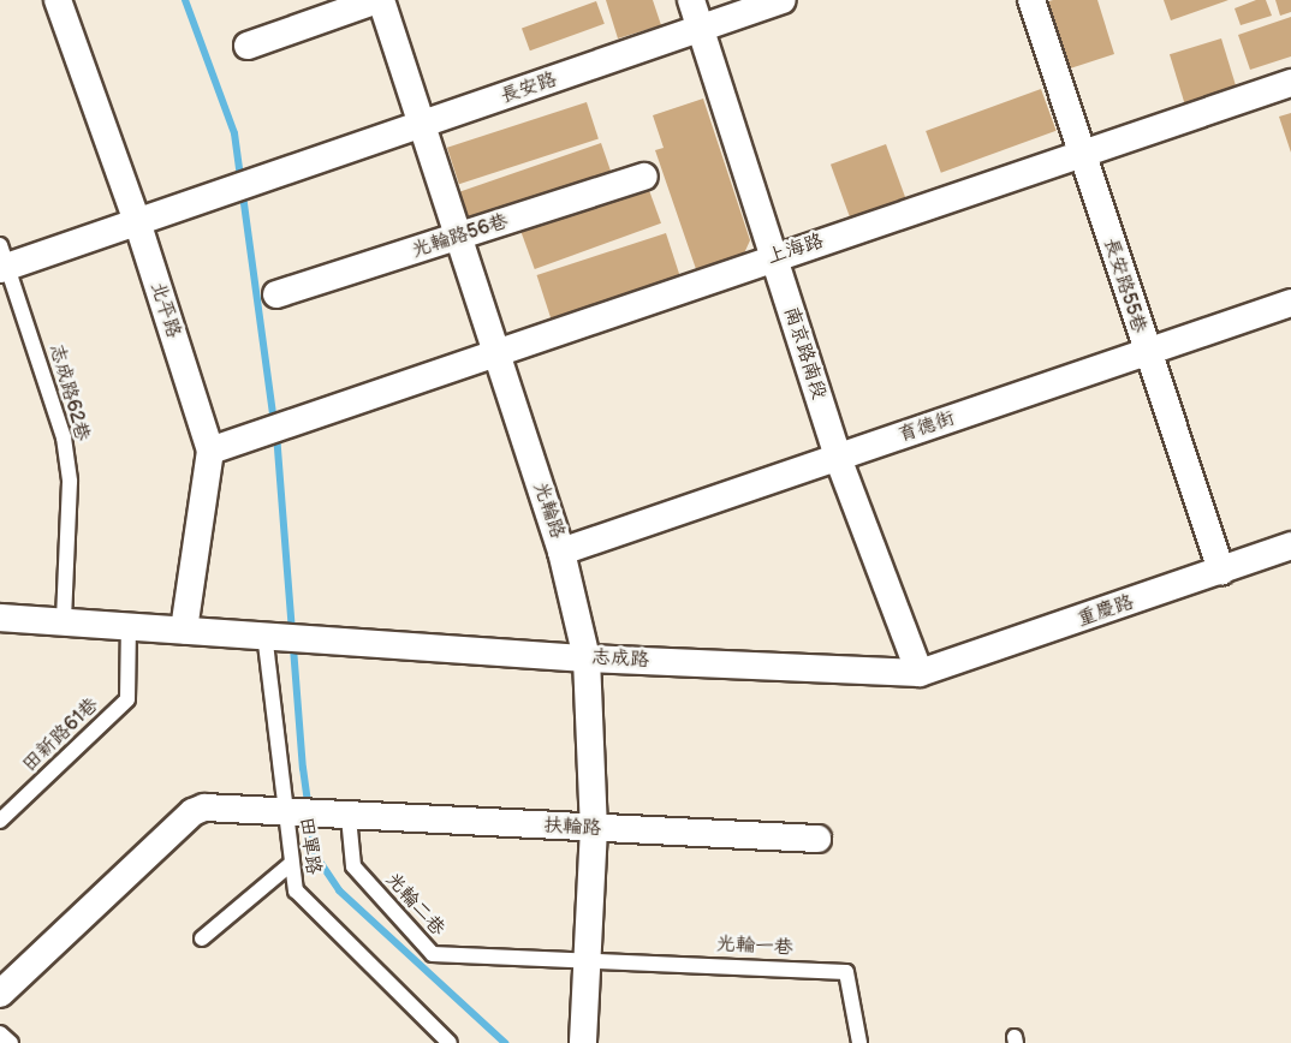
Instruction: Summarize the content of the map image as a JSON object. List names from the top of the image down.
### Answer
{
  "streets": {
    "street": [
      "長安路",
      "光輪路56巷",
      "上海路",
      "長安路55巷",
      "北平路",
      "南京路南段",
      "育德街",
      "光輪路",
      "重慶路",
      "志成路",
      "扶輪路"
    ],
    "lane": [
      "志成路62巷",
      "田新路61巷",
      "田單路",
      "光輪二巷",
      "光輪一巷"
    ]
  },
  "crossings": [
    ["長安路", "北平路"],
    ["長安路", "南京路南段"],
    ["長安路", "光輪路"],
    ["光輪路56巷", "光輪路"],
    ["上海路", "長安路55巷"],
    ["上海路", "北平路"],
    ["上海路", "南京路南段"],
    ["上海路", "光輪路"],
    ["長安路55巷", "育德街"],
    ["長安路55巷", "重慶路"],
    ["南京路南段", "育德街"],
    ["南京路南段", "重慶路"],
    ["南京路南段", "志成路"],
    ["育德街", "光輪路"],
    ["光輪路", "志成路"],
    ["光輪路", "扶輪路"],
    ["光輪路", "光輪二巷"],
    ["光輪路", "光輪一巷"],
    ["重慶路", "志成路"],
    ["志成路", "田單路"],
    ["扶輪路", "田單路"],
    ["扶輪路", "光輪二巷"],
    ["光輪二巷", "光輪一巷"]
  ]
}
